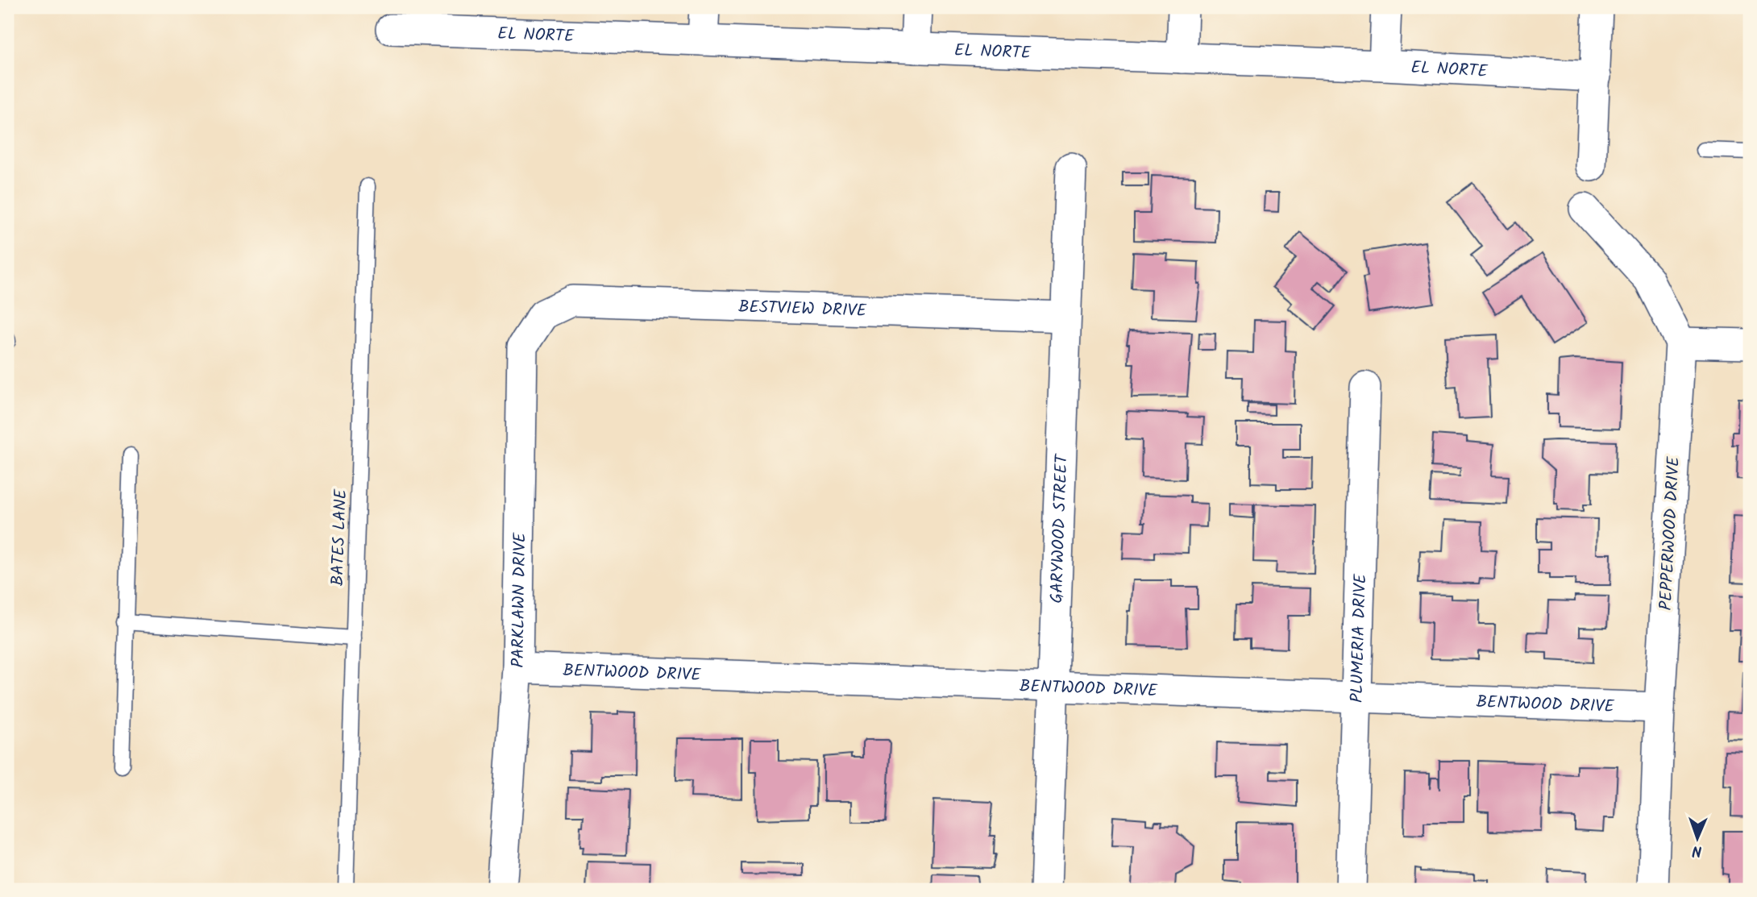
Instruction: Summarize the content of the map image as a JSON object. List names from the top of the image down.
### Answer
{
  "streets": {
    "street": [
      "EL NORTE",
      "BESTVIEW DRIVE",
      "GARYWOOD STREET",
      "PEPPERWOOD DRIVE",
      "PARKLAWN DRIVE",
      "PLUMERIA DRIVE",
      "BENTWOOD DRIVE"
    ],
    "lane": ["BATES LANE"]
  },
  "crossings": [
    ["BESTVIEW DRIVE", "GARYWOOD STREET"],
    ["BESTVIEW DRIVE", "PARKLAWN DRIVE"],
    ["GARYWOOD STREET", "BENTWOOD DRIVE"],
    ["PEPPERWOOD DRIVE", "BENTWOOD DRIVE"],
    ["PARKLAWN DRIVE", "BENTWOOD DRIVE"],
    ["PLUMERIA DRIVE", "BENTWOOD DRIVE"]
  ],
  "north": "bottom"
}
